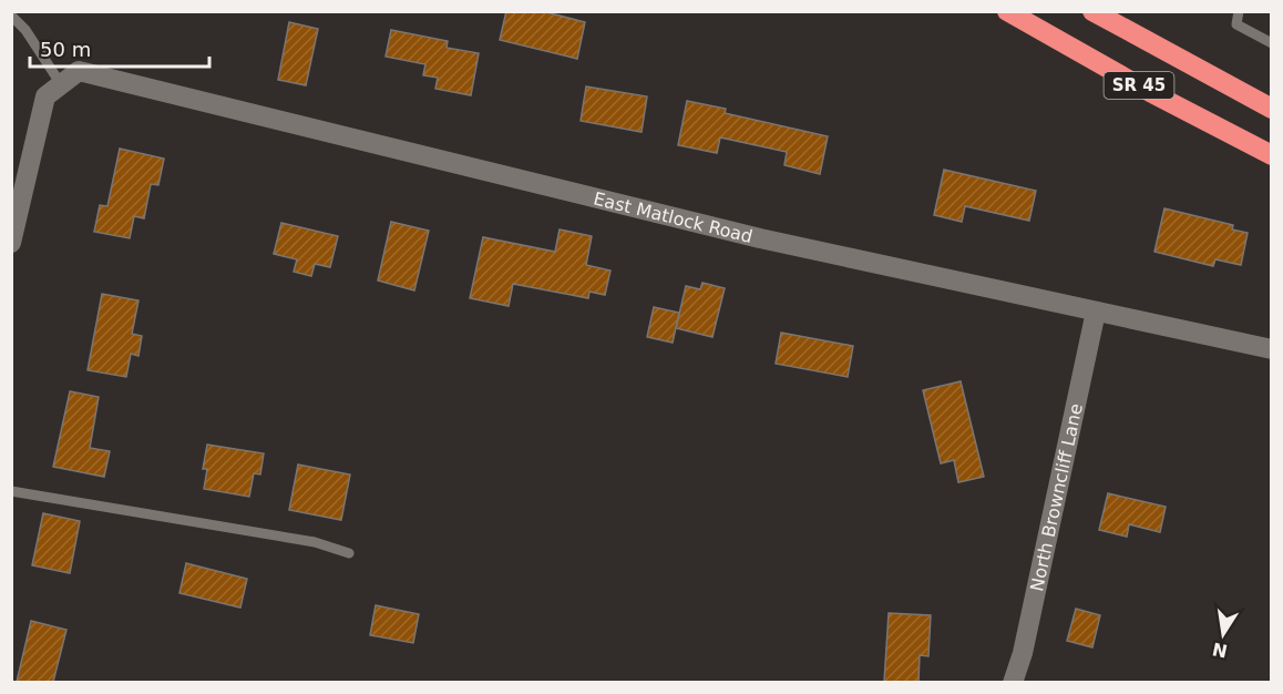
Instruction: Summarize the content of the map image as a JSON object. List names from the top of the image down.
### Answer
{
  "streets": {
    "highway": ["SR 45"],
    "street": ["East Matlock Road", "North Browncliff Lane"]
  },
  "crossings": [
    ["East Matlock Road", "North Browncliff Lane"]
  ],
  "scale_bar": "50 m",
  "north": "bottom"
}
